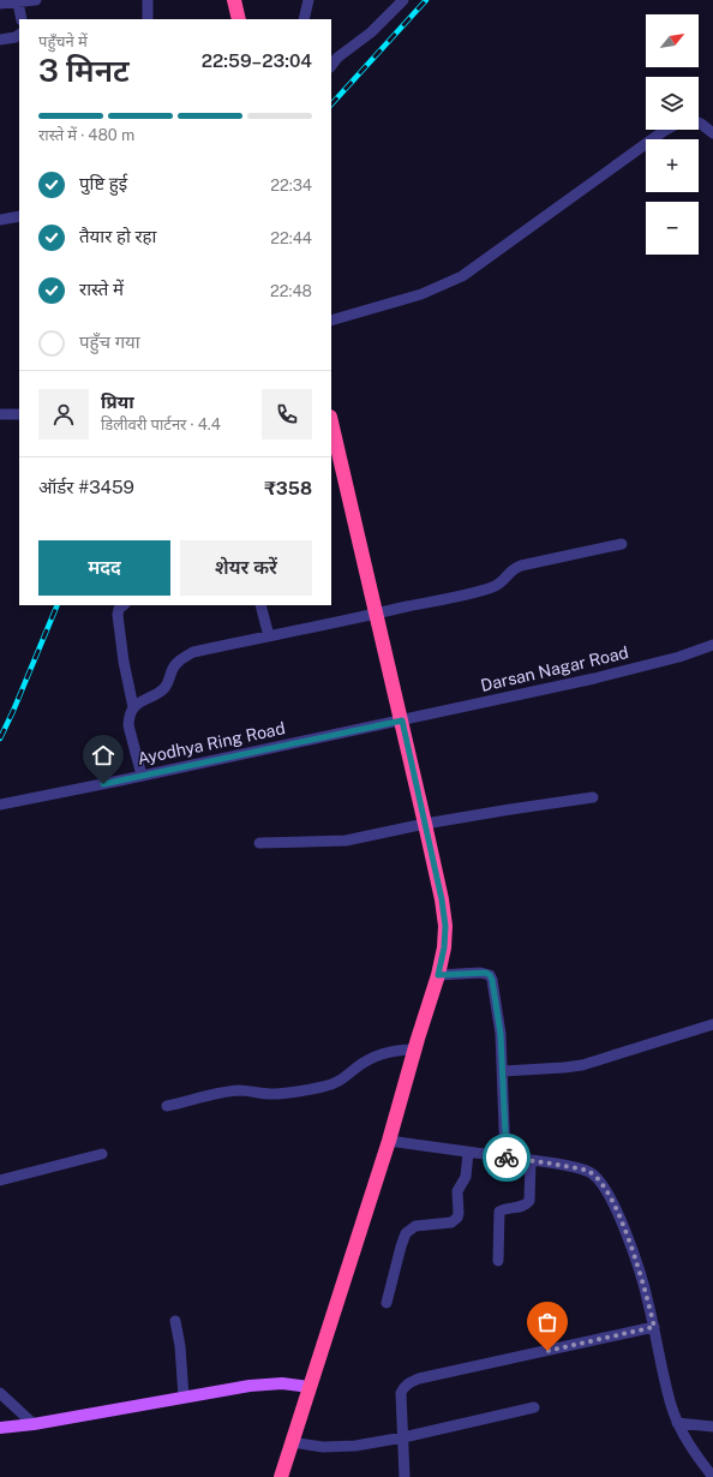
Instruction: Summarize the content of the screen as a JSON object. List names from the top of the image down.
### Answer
{
  "streets": {
    "street": ["Darsan Nagar Road", "Ayodhya Ring Road"]
  },
  "crossings": [
    ["Darsan Nagar Road", "Ayodhya Ring Road"]
  ],
  "north": "top right",
  "page": {
    "map_buttons": ["+", "−"],
    "heading": ["3 मिनट", "पहुँचने में", "22:59–23:04"],
    "panel": [
      "प्रिया",
      "डिलीवरी पार्टनर · 4.4",
      "ऑर्डर #3459",
      "₹358"
    ],
    "bar": "रास्ते में · 480 m",
    "list": [
      ["पुष्टि हुई", "22:34"],
      ["तैयार हो रहा", "22:44"],
      ["रास्ते में", "22:48"],
      "पहुँच गया"
    ],
    "buttons": ["मदद", "शेयर करें"]
  }
}
